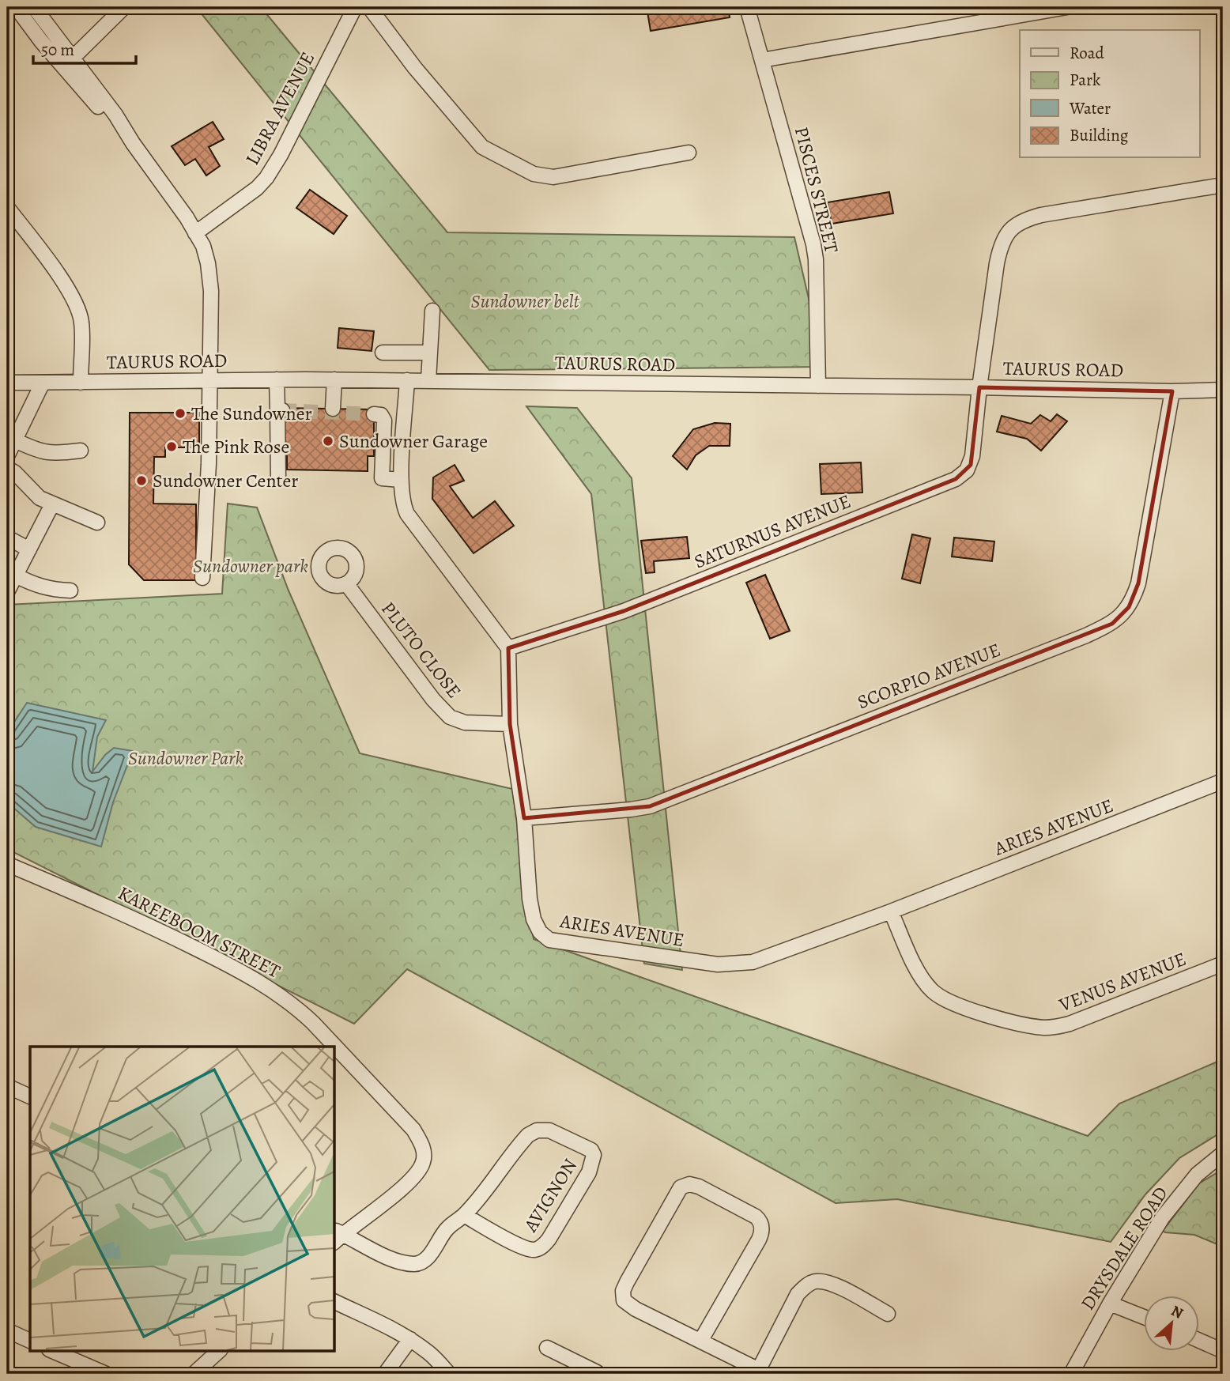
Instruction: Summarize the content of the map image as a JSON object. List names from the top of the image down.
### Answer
{
  "streets": {
    "street": [
      "LIBRA AVENUE",
      "PISCES STREET",
      "TAURUS ROAD",
      "SATURNUS AVENUE",
      "PLUTO CLOSE",
      "SCORPIO AVENUE",
      "ARIES AVENUE",
      "KAREEBOOM STREET",
      "VENUS AVENUE",
      "AVIGNON",
      "DRYSDALE ROAD"
    ]
  },
  "crossings": [
    ["PISCES STREET", "TAURUS ROAD"],
    ["TAURUS ROAD", "SATURNUS AVENUE"],
    ["TAURUS ROAD", "SCORPIO AVENUE"],
    ["SATURNUS AVENUE", "ARIES AVENUE"],
    ["PLUTO CLOSE", "ARIES AVENUE"],
    ["SCORPIO AVENUE", "ARIES AVENUE"],
    ["ARIES AVENUE", "VENUS AVENUE"],
    ["KAREEBOOM STREET", "AVIGNON"]
  ],
  "parks": ["Sundowner belt", "Sundowner park", "Sundowner Park"],
  "places": [
    "The Sundowner",
    "Sundowner Garage",
    "The Pink Rose",
    "Sundowner Center"
  ],
  "legend": [
    "Road",
    "Park",
    "Water",
    "Building"
  ],
  "scale_bar": "50 m",
  "north": "top right"
}
